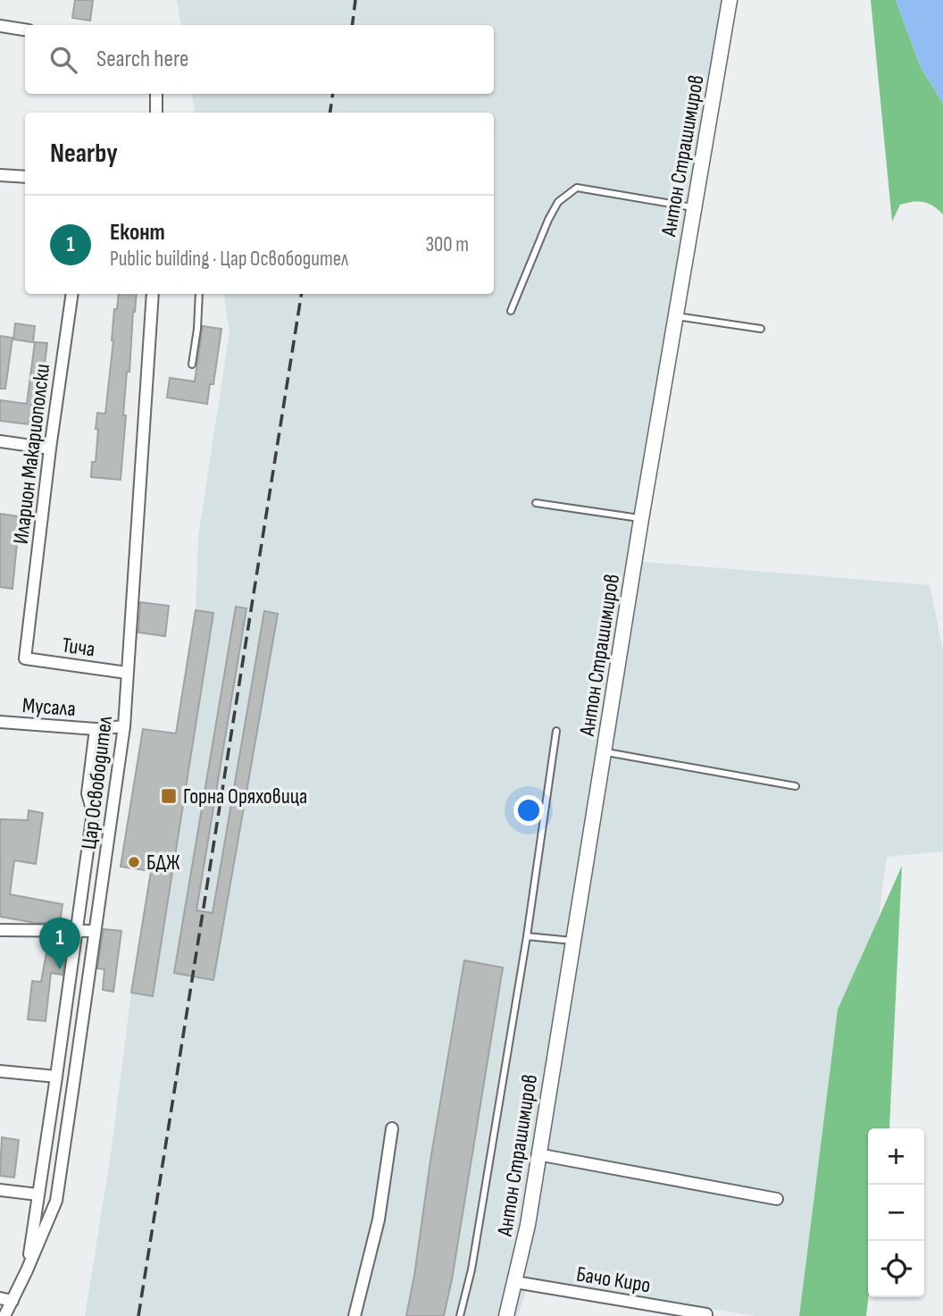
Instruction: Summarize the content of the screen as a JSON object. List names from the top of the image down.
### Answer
{
  "streets": {
    "street": [
      "Антон Страшимиров",
      "Иларион Макариополски",
      "Тича",
      "Мусала",
      "Цар Освободител",
      "Бачо Киро"
    ]
  },
  "crossings": [
    ["Антон Страшимиров", "Бачо Киро"],
    ["Иларион Макариополски", "Тича"],
    ["Тича", "Цар Освободител"],
    ["Мусала", "Цар Освободител"]
  ],
  "places": {
    "transit": ["Горна Оряховица"],
    "other": ["БДЖ"]
  },
  "page": {
    "search": "Search here",
    "heading": "Nearby",
    "list": [
      {
        "mark": "1",
        "name": "Еконт",
        "note": "Public building · Цар Освободител",
        "value": "300 m"
      }
    ],
    "pins": "1",
    "map_buttons": ["+", "−"]
  }
}
